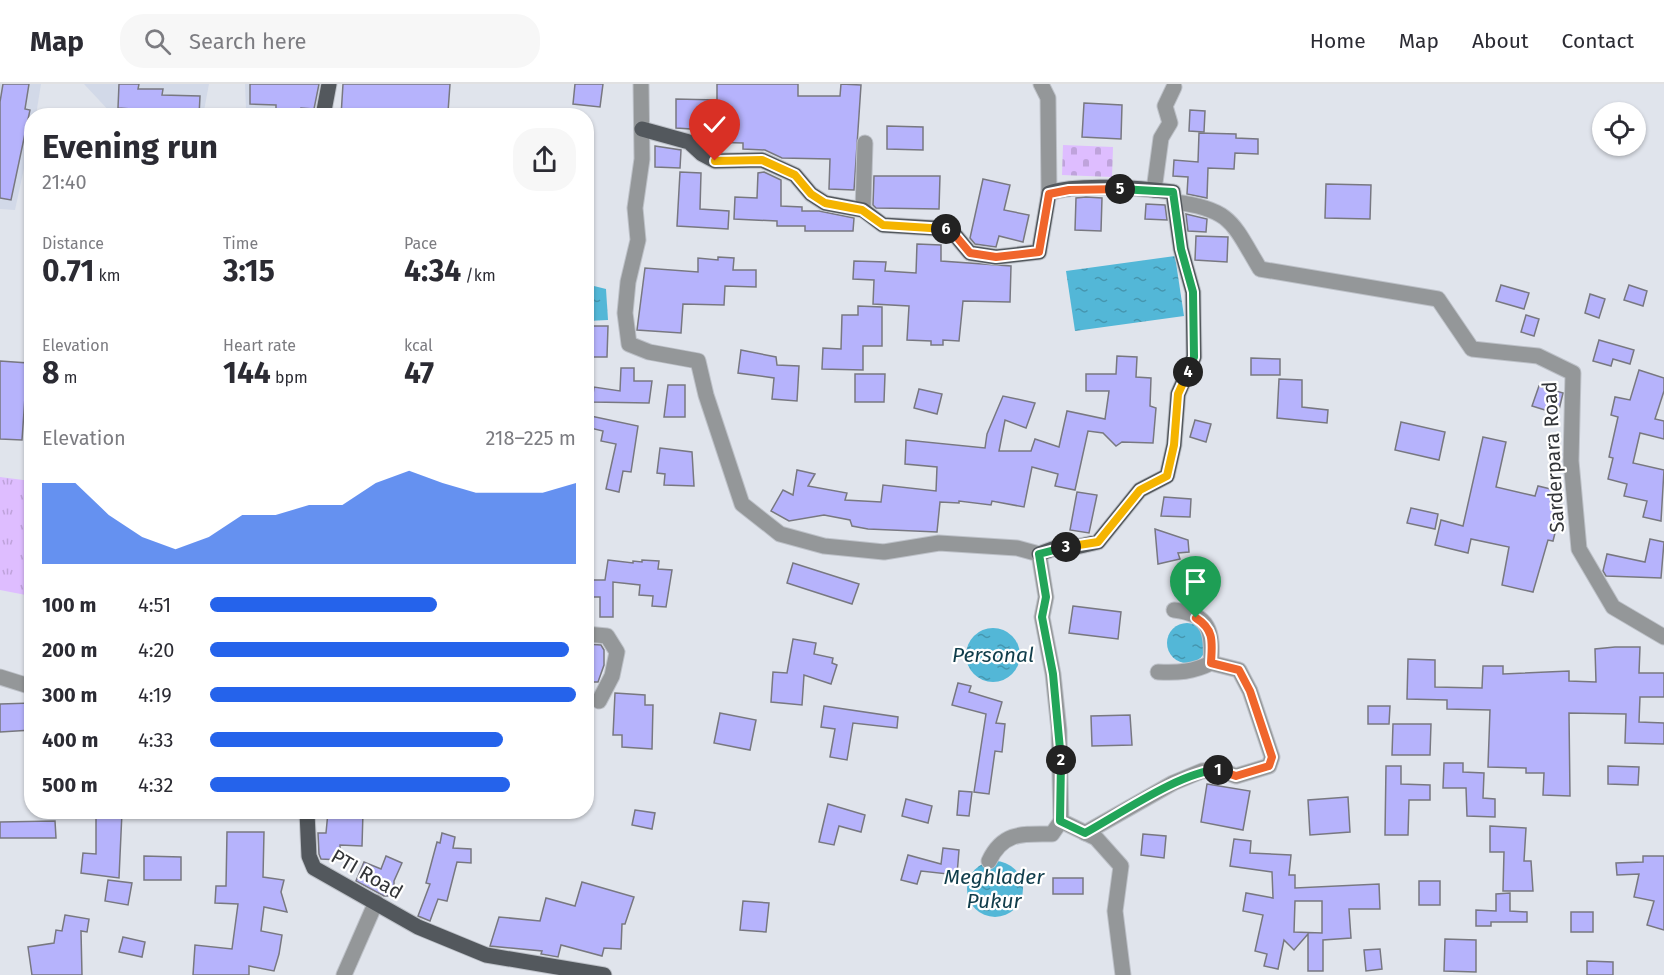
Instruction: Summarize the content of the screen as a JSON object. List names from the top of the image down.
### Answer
{
  "streets": {
    "main road": ["PTI Road"],
    "street": ["Sarderpara Road"]
  },
  "water": ["Personal", "Meghlader Pukur"],
  "page": {
    "header": "Map",
    "search": "Search here",
    "nav": [
      "Home",
      "Map",
      "About",
      "Contact"
    ],
    "heading": ["Evening run", "21:40"],
    "pins": [
      "5",
      "6",
      "4",
      "3",
      "2",
      "1"
    ],
    "stats": [
      ["Distance", "0.71 km"],
      ["Time", "3:15"],
      ["Pace", "4:34 /km"],
      ["Elevation", "8 m"],
      ["Heart rate", "144 bpm"],
      ["kcal", "47"]
    ],
    "chart": ["Elevation", "218–225 m"],
    "list": [
      {
        "name": "100 m",
        "note": "4:51"
      },
      {
        "name": "200 m",
        "note": "4:20"
      },
      {
        "name": "300 m",
        "note": "4:19"
      },
      {
        "name": "400 m",
        "note": "4:33"
      },
      {
        "name": "500 m",
        "note": "4:32"
      }
    ]
  }
}
